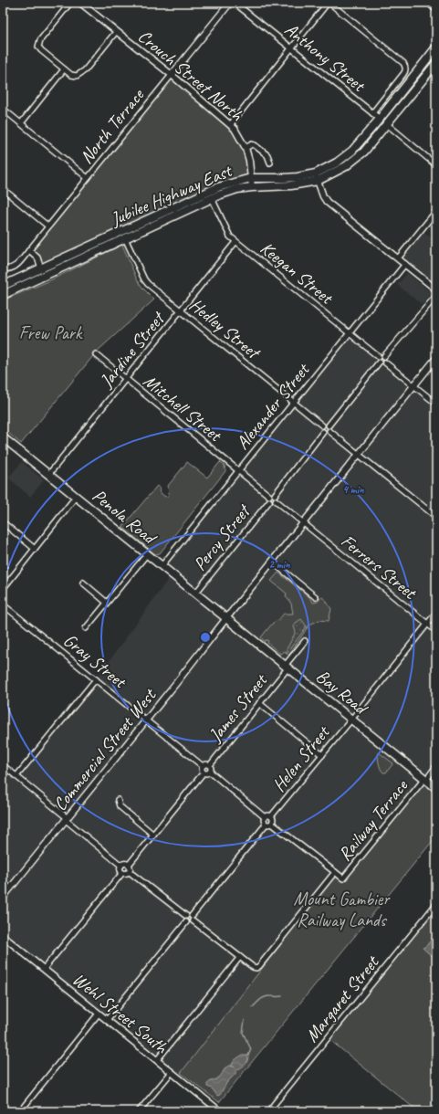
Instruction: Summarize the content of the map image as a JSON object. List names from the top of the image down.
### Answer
{
  "streets": {
    "main road": ["Jubilee Highway East", "Penola Road", "Bay Road"],
    "street": [
      "Anthony Street",
      "Crouch Street North",
      "North Terrace",
      "Keegan Street",
      "Hedley Street",
      "Jardine Street",
      "Alexander Street",
      "Mitchell Street",
      "Percy Street",
      "Ferrers Street",
      "Gray Street",
      "James Street",
      "Commercial Street West",
      "Helen Street",
      "Railway Terrace",
      "Margaret Street",
      "Wehl Street South"
    ]
  },
  "crossings": [
    ["Anthony Street", "Jubilee Highway East"],
    ["Crouch Street North", "North Terrace"],
    ["Crouch Street North", "Jubilee Highway East"],
    ["Jubilee Highway East", "Keegan Street"],
    ["Jubilee Highway East", "Hedley Street"],
    ["Keegan Street", "Jardine Street"],
    ["Keegan Street", "Alexander Street"],
    ["Hedley Street", "Jardine Street"],
    ["Hedley Street", "Alexander Street"],
    ["Jardine Street", "Mitchell Street"],
    ["Jardine Street", "Penola Road"],
    ["Alexander Street", "Mitchell Street"],
    ["Alexander Street", "Penola Road"],
    ["Mitchell Street", "Percy Street"],
    ["Penola Road", "Percy Street"],
    ["Penola Road", "Bay Road"],
    ["Penola Road", "Commercial Street West"],
    ["Ferrers Street", "Commercial Street West"],
    ["Ferrers Street", "Helen Street"],
    ["Gray Street", "James Street"],
    ["Gray Street", "Commercial Street West"],
    ["Bay Road", "James Street"],
    ["Bay Road", "Commercial Street West"],
    ["Bay Road", "Helen Street"],
    ["Bay Road", "Railway Terrace"]
  ],
  "parks": ["Frew Park", "Mount Gambier Railway Lands"],
  "rings": ["4 min", "2 min"]
}
